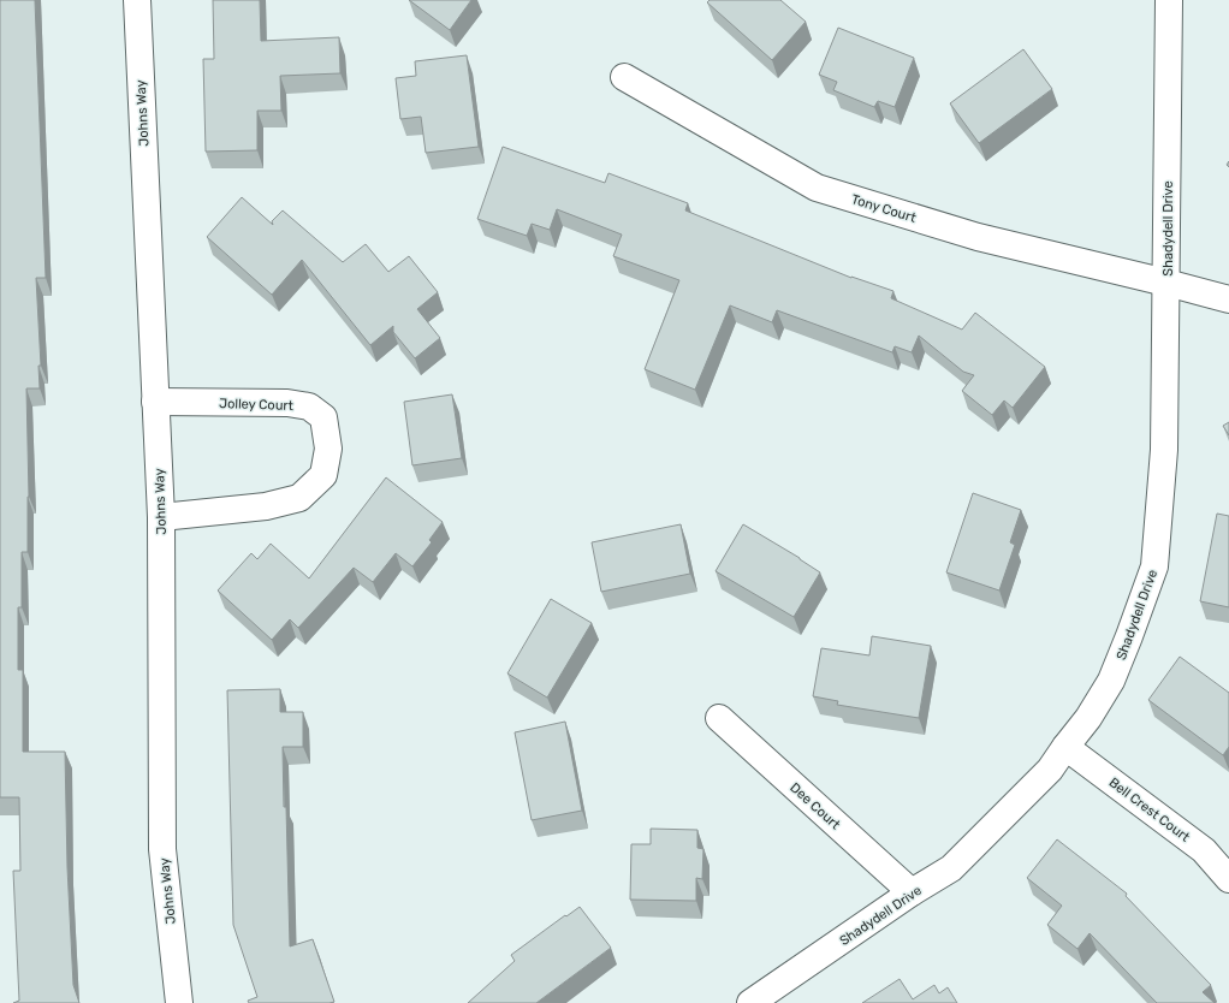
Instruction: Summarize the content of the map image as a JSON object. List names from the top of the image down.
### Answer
{
  "streets": {
    "street": [
      "Johns Way",
      "Tony Court",
      "Shadydell Drive",
      "Jolley Court",
      "Dee Court",
      "Bell Crest Court"
    ]
  },
  "crossings": [
    ["Johns Way", "Jolley Court"],
    ["Tony Court", "Shadydell Drive"],
    ["Shadydell Drive", "Dee Court"],
    ["Shadydell Drive", "Bell Crest Court"]
  ]
}
